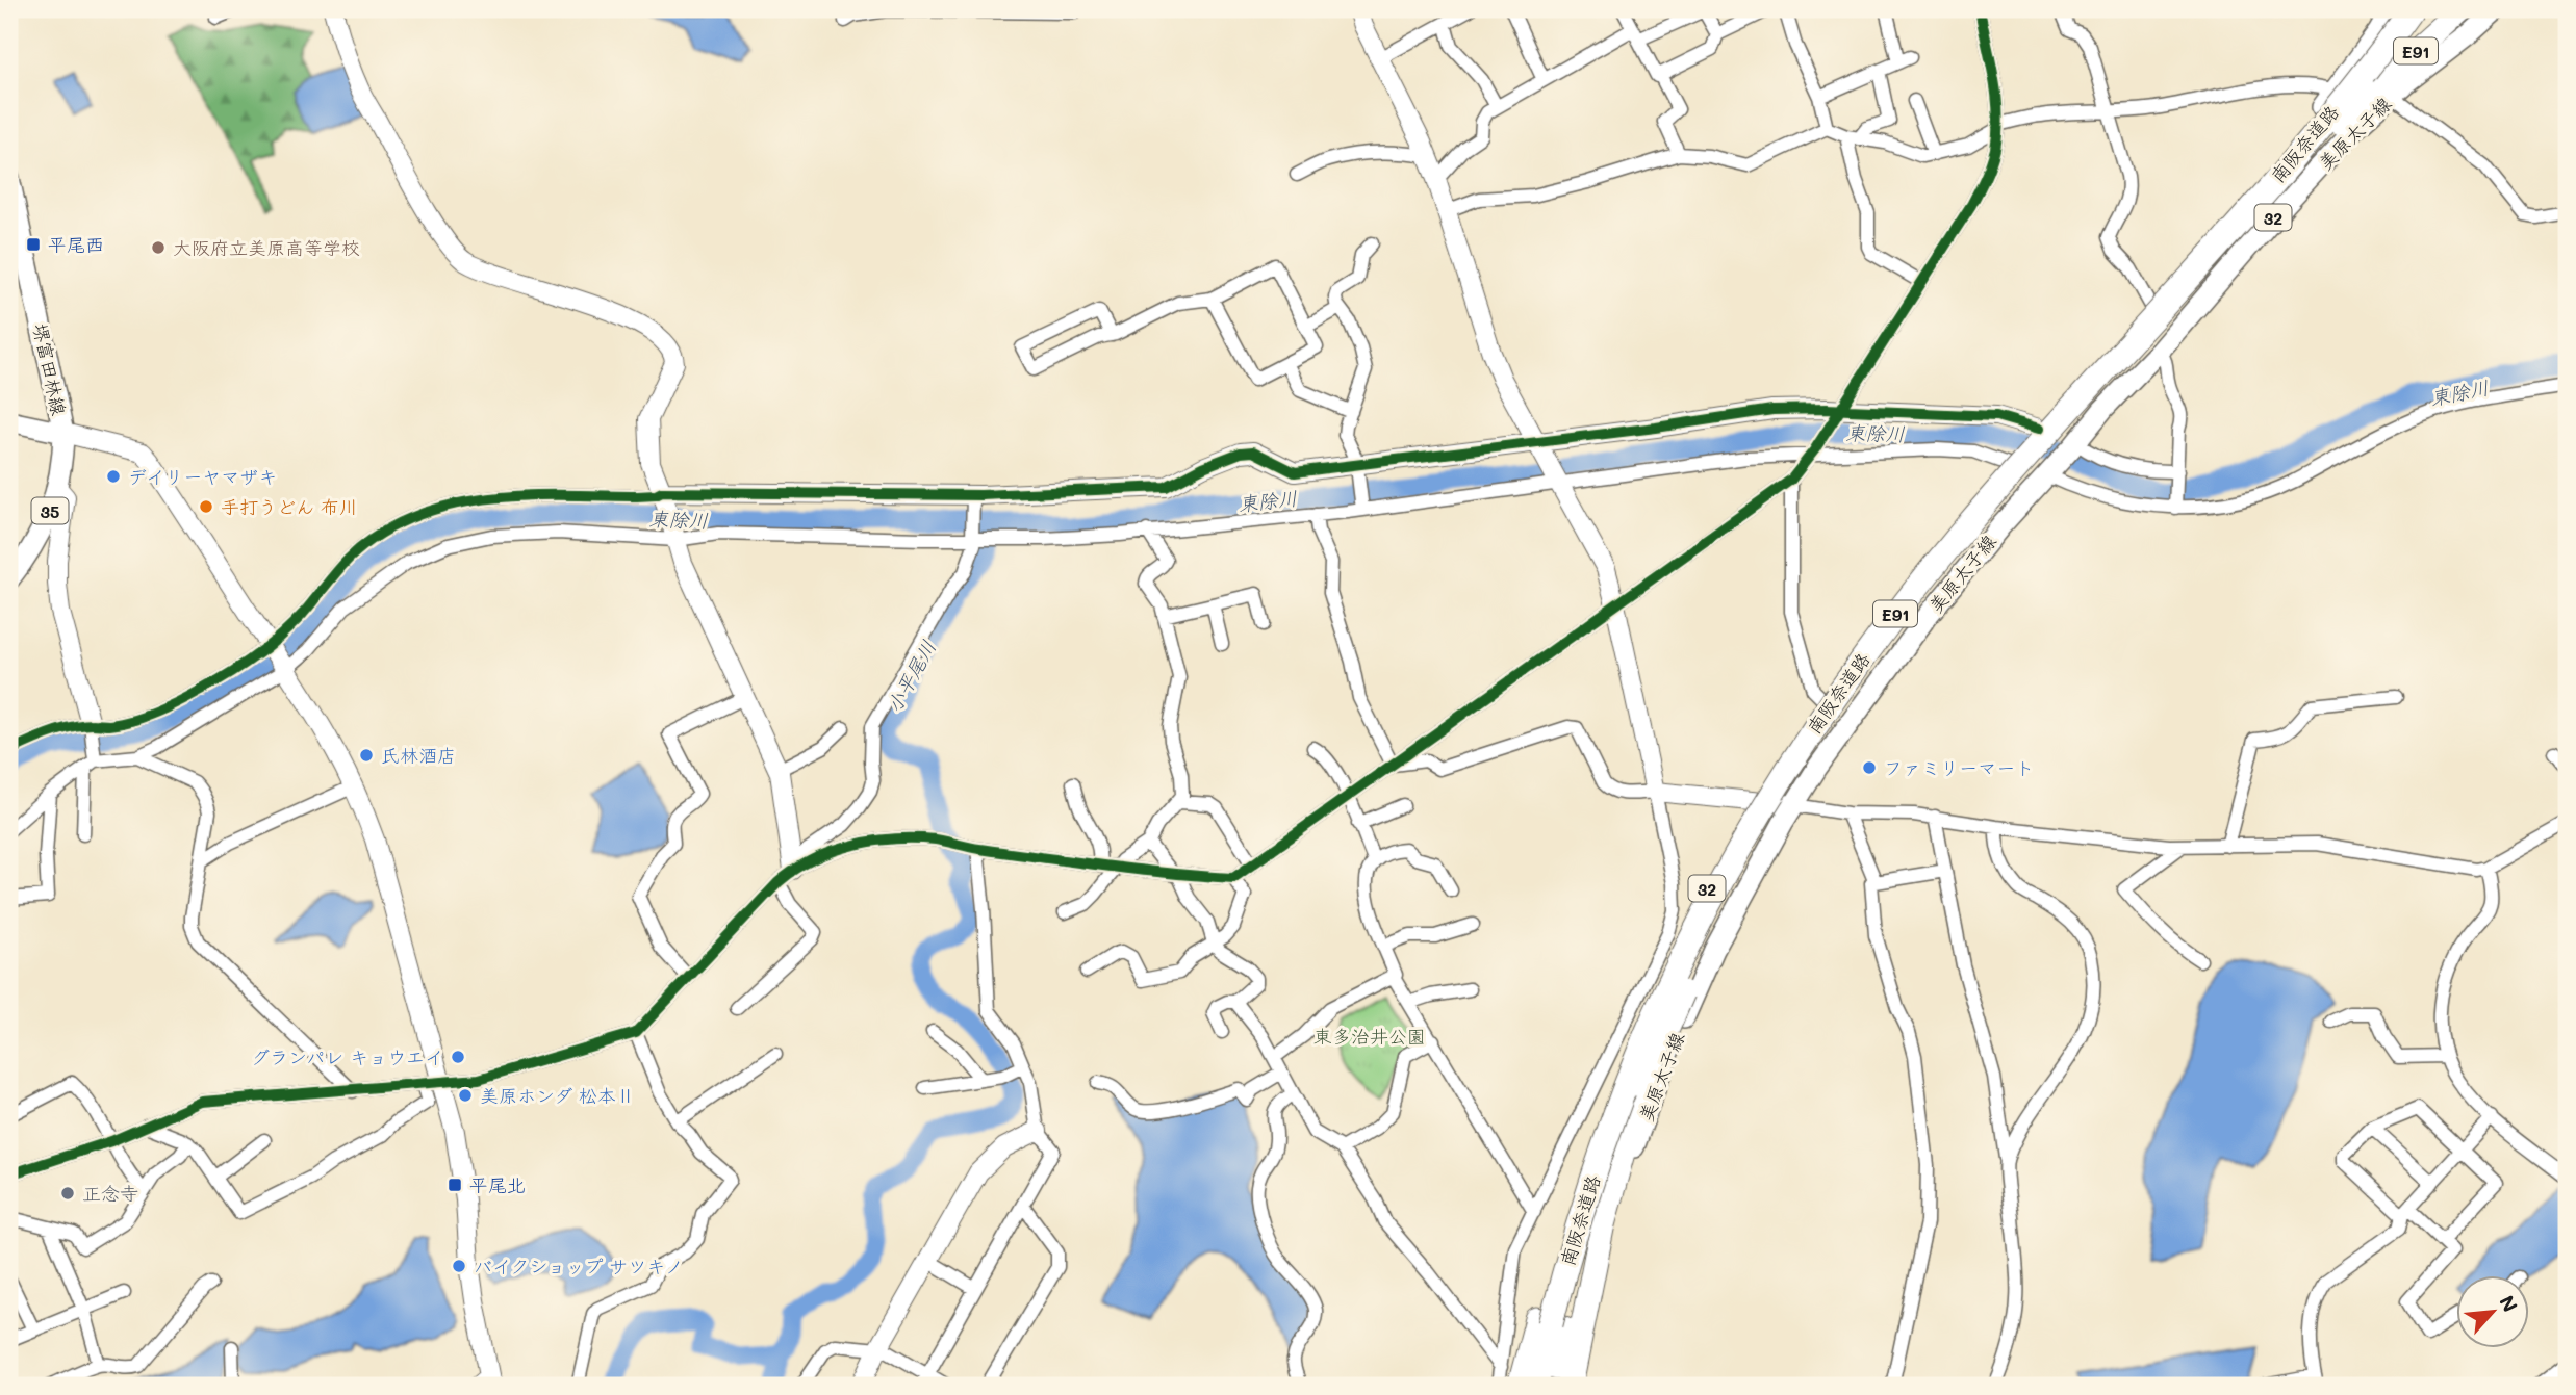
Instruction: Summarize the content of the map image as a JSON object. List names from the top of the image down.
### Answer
{
  "streets": {
    "highway": ["E91", "南阪奈道路"],
    "main road": [
      "美原太子線",
      "32",
      "堺富田林線",
      "35"
    ]
  },
  "crossings": [
    ["E91", "美原太子線"],
    ["E91", "南阪奈道路"],
    ["美原太子線", "南阪奈道路"]
  ],
  "water": ["東除川", "小平尾川"],
  "parks": ["東多治井公園"],
  "places": {
    "transit": ["平尾西", "平尾北"],
    "other": [
      "大阪府立美原高等学校",
      "デイリーヤマザキ",
      "手打うどん 布川",
      "氏林酒店",
      "ファミリーマート",
      "グランパレ キョウエイ",
      "美原ホンダ 松本Ⅱ",
      "正念寺",
      "バイクショップ サツキノ"
    ]
  },
  "north": "top right"
}
